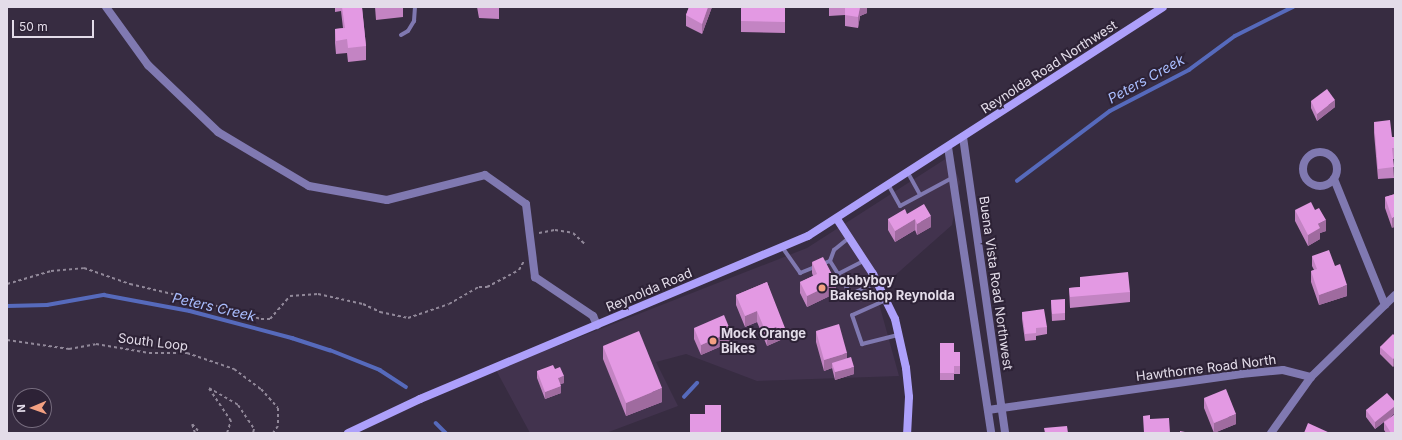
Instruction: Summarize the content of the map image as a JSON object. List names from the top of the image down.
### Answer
{
  "streets": {
    "main road": ["Reynolda Road Northwest", "Reynolda Road"],
    "street": ["Buena Vista Road Northwest", "Hawthorne Road North"],
    "path": ["South Loop"]
  },
  "crossings": [
    ["Reynolda Road Northwest", "Buena Vista Road Northwest"],
    ["Reynolda Road Northwest", "Reynolda Road"],
    ["Buena Vista Road Northwest", "Reynolda Road"],
    ["Buena Vista Road Northwest", "Hawthorne Road North"]
  ],
  "water": ["Peters Creek"],
  "places": ["Bobbyboy Bakeshop Reynolda", "Mock Orange Bikes"],
  "scale_bar": "50 m",
  "north": "left"
}
